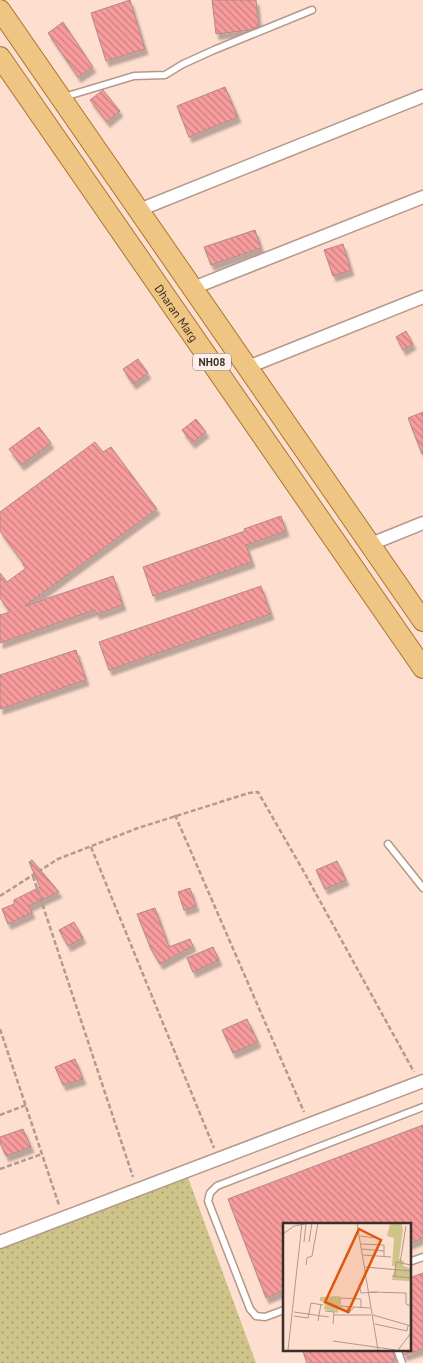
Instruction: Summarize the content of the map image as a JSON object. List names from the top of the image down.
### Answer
{
  "streets": {
    "main road": ["Dharan Marg", "NH08"]
  }
}
